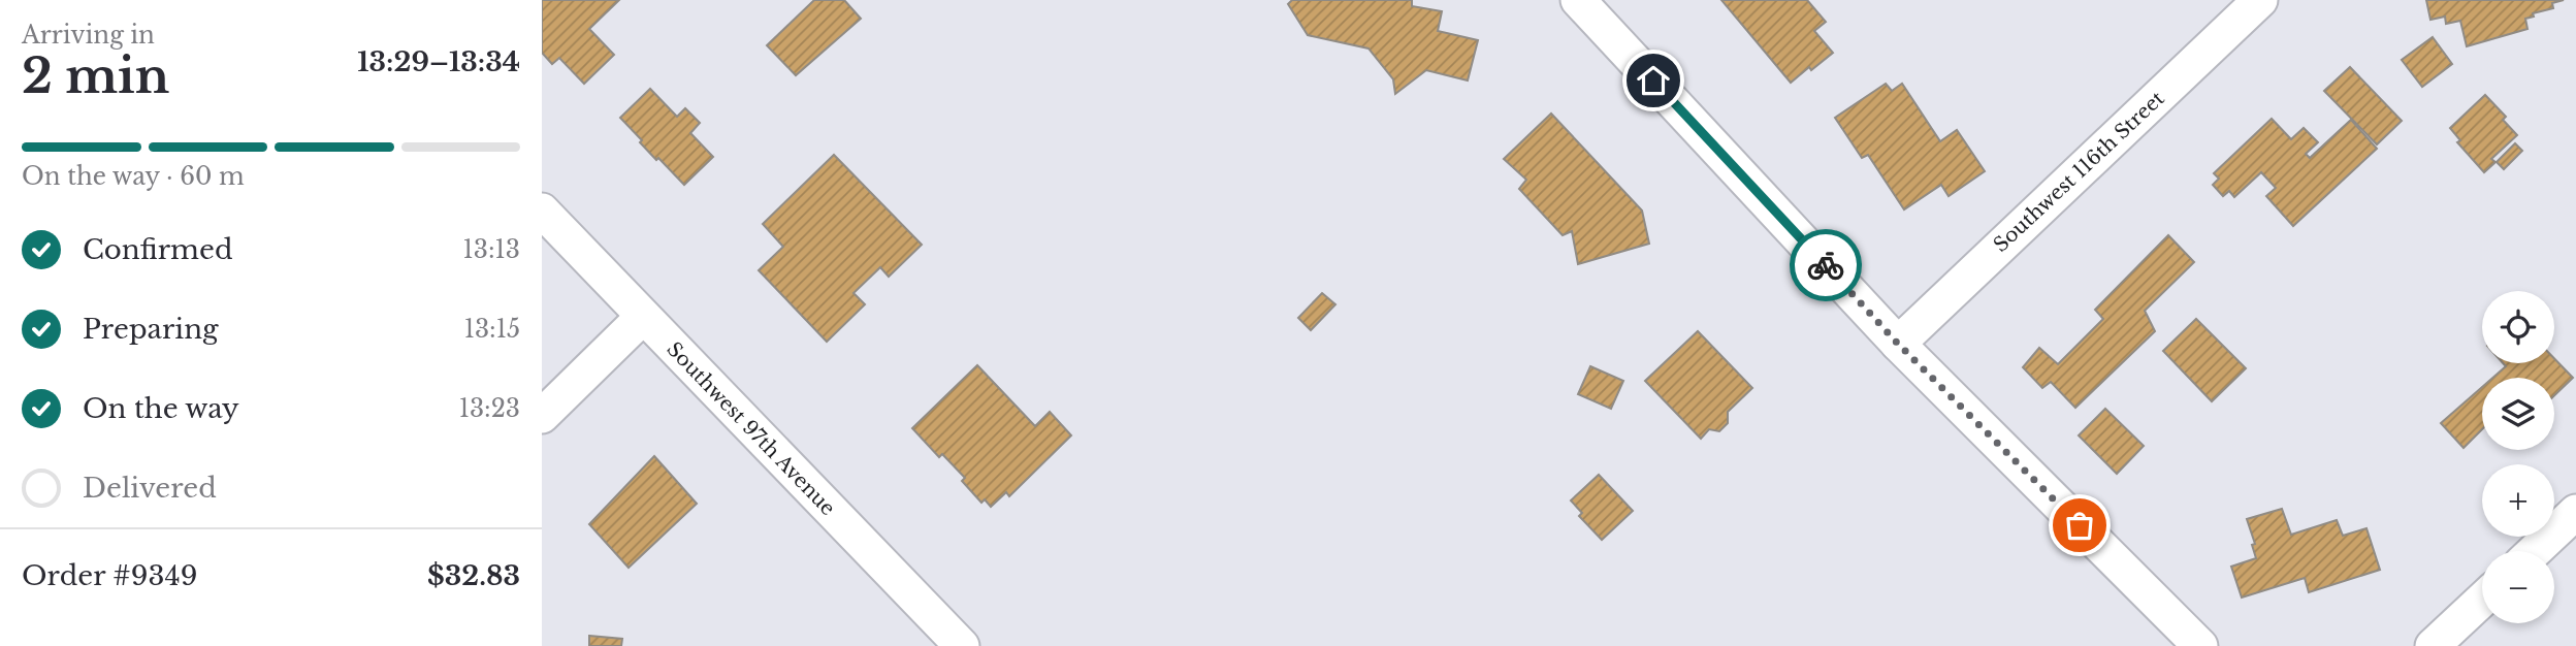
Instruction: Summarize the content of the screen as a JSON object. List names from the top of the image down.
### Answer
{
  "streets": {
    "street": ["Southwest 116th Street", "Southwest 97th Avenue"]
  },
  "page": {
    "heading": ["2 min", "Arriving in", "13:29–13:34"],
    "panel": ["Order #9349", "$32.83"],
    "bar": "On the way · 60 m",
    "list": [
      ["Confirmed", "13:13"],
      ["Preparing", "13:15"],
      ["On the way", "13:23"],
      "Delivered"
    ],
    "map_buttons": ["+", "−"]
  }
}
